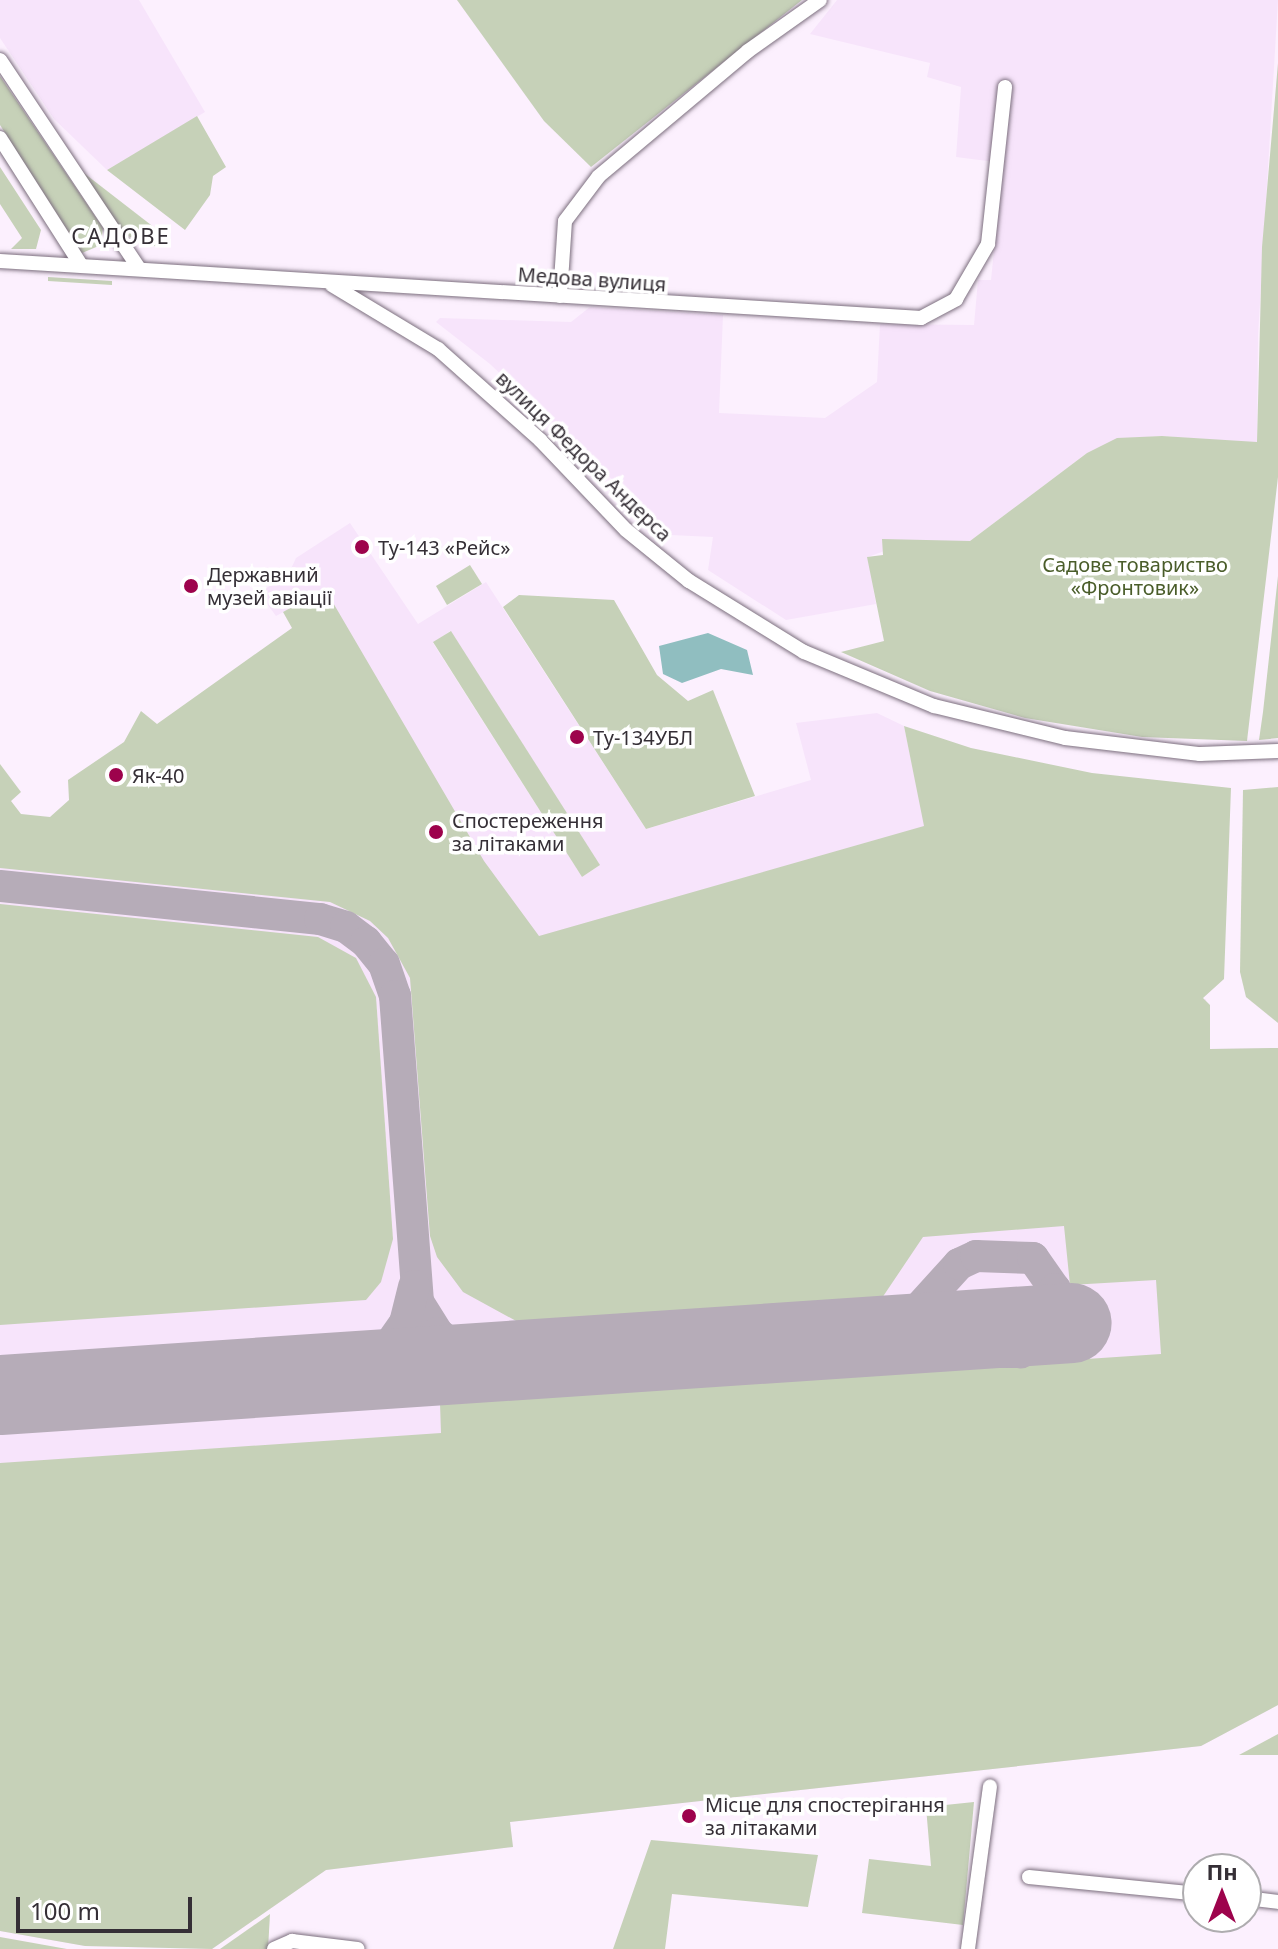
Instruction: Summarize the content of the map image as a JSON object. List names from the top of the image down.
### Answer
{
  "streets": {
    "street": ["Медова вулиця", "вулиця Федора Андерса"]
  },
  "crossings": [
    ["Медова вулиця", "вулиця Федора Андерса"]
  ],
  "districts": ["САДОВЕ"],
  "parks": ["Садове товариство «Фронтовик»"],
  "places": [
    "Ту-143 «Рейс»",
    "Державний музей авіації",
    "Ту-134УБЛ",
    "Як-40",
    "Спостереження за літаками",
    "Місце для спостерігання за літаками"
  ],
  "scale_bar": "100 m",
  "north": "top"
}
